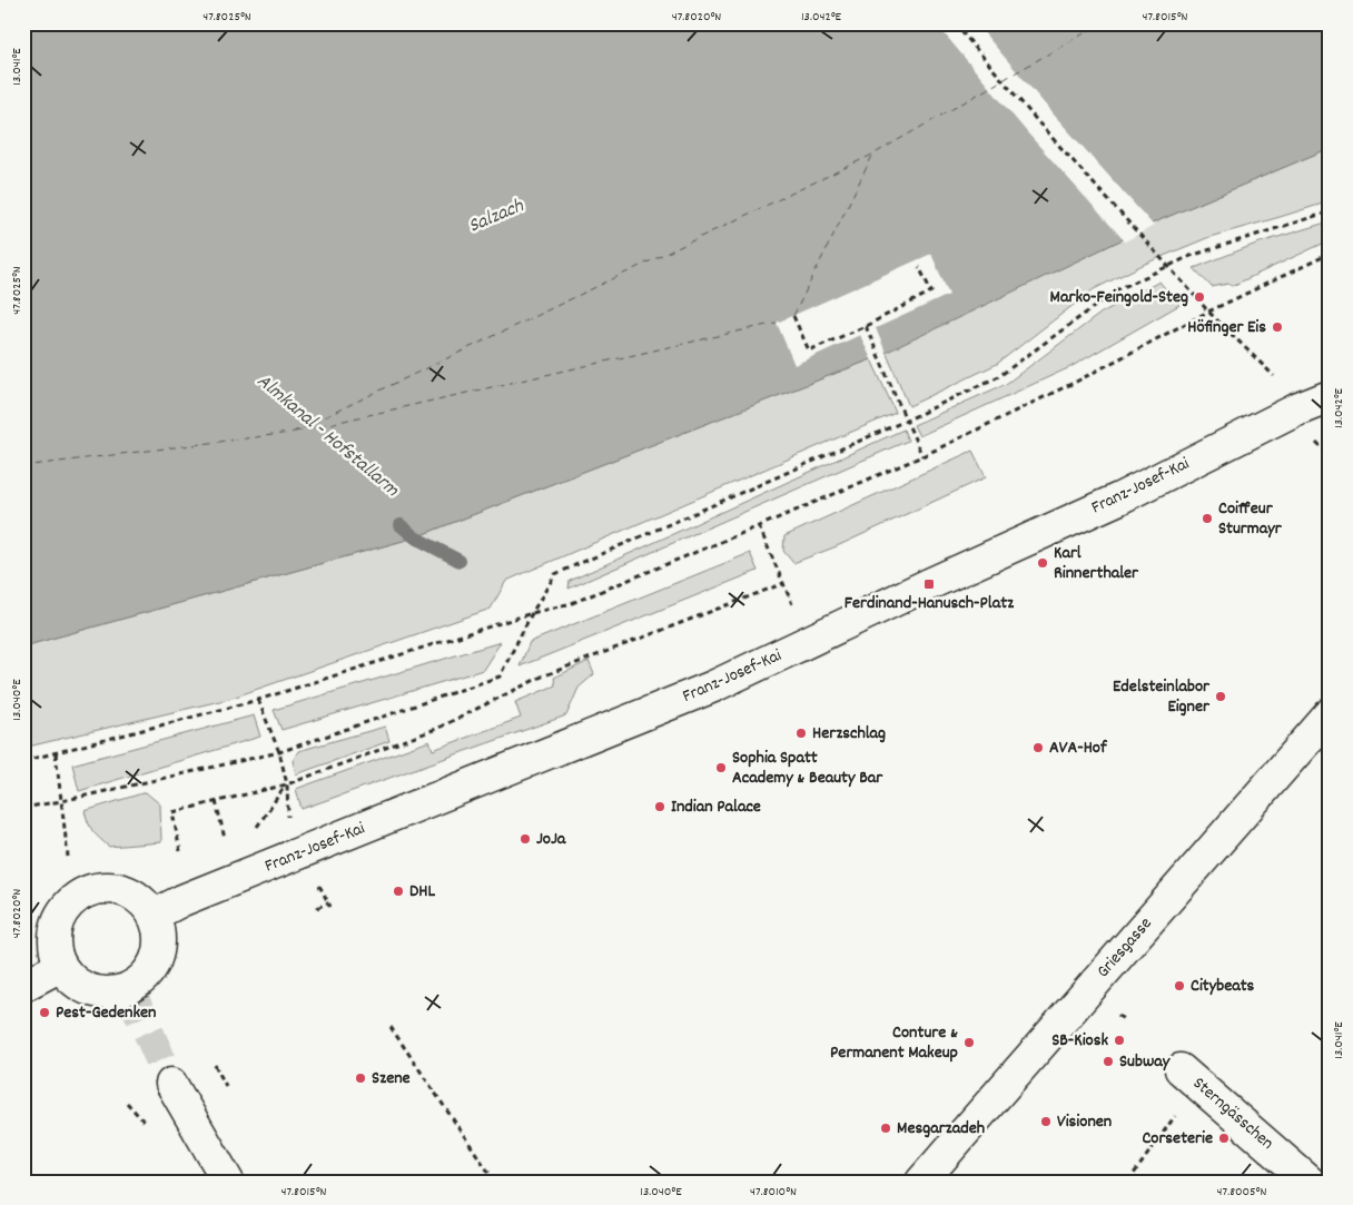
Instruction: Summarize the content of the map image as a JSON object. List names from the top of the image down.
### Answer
{
  "streets": {
    "street": ["Franz-Josef-Kai", "Griesgasse", "Sterngässchen"]
  },
  "water": ["Salzach", "Almkanal - Hofstallarm"],
  "places": {
    "other": [
      "Marko-Feingold-Steg",
      "Höfinger Eis",
      "Coiffeur Sturmayr",
      "Karl Rinnerthaler",
      "Edelsteinlabor Eigner",
      "Herzschlag",
      "AVA-Hof",
      "Sophia Spatt Academy & Beauty Bar",
      "Indian Palace",
      "JoJa",
      "DHL",
      "Citybeats",
      "Pest-Gedenken",
      "SB-Kiosk",
      "Conture & Permanent Makeup",
      "Subway",
      "Szene",
      "Visionen",
      "Mesgarzadeh",
      "Corseterie"
    ],
    "transit": ["Ferdinand-Hanusch-Platz"]
  },
  "coordinates": [
    "47.8025°N",
    "47.8020°N",
    "13.042°E",
    "47.8015°N",
    "13.041°E",
    "13.040°E",
    "47.8010°N",
    "47.8005°N"
  ]
}
